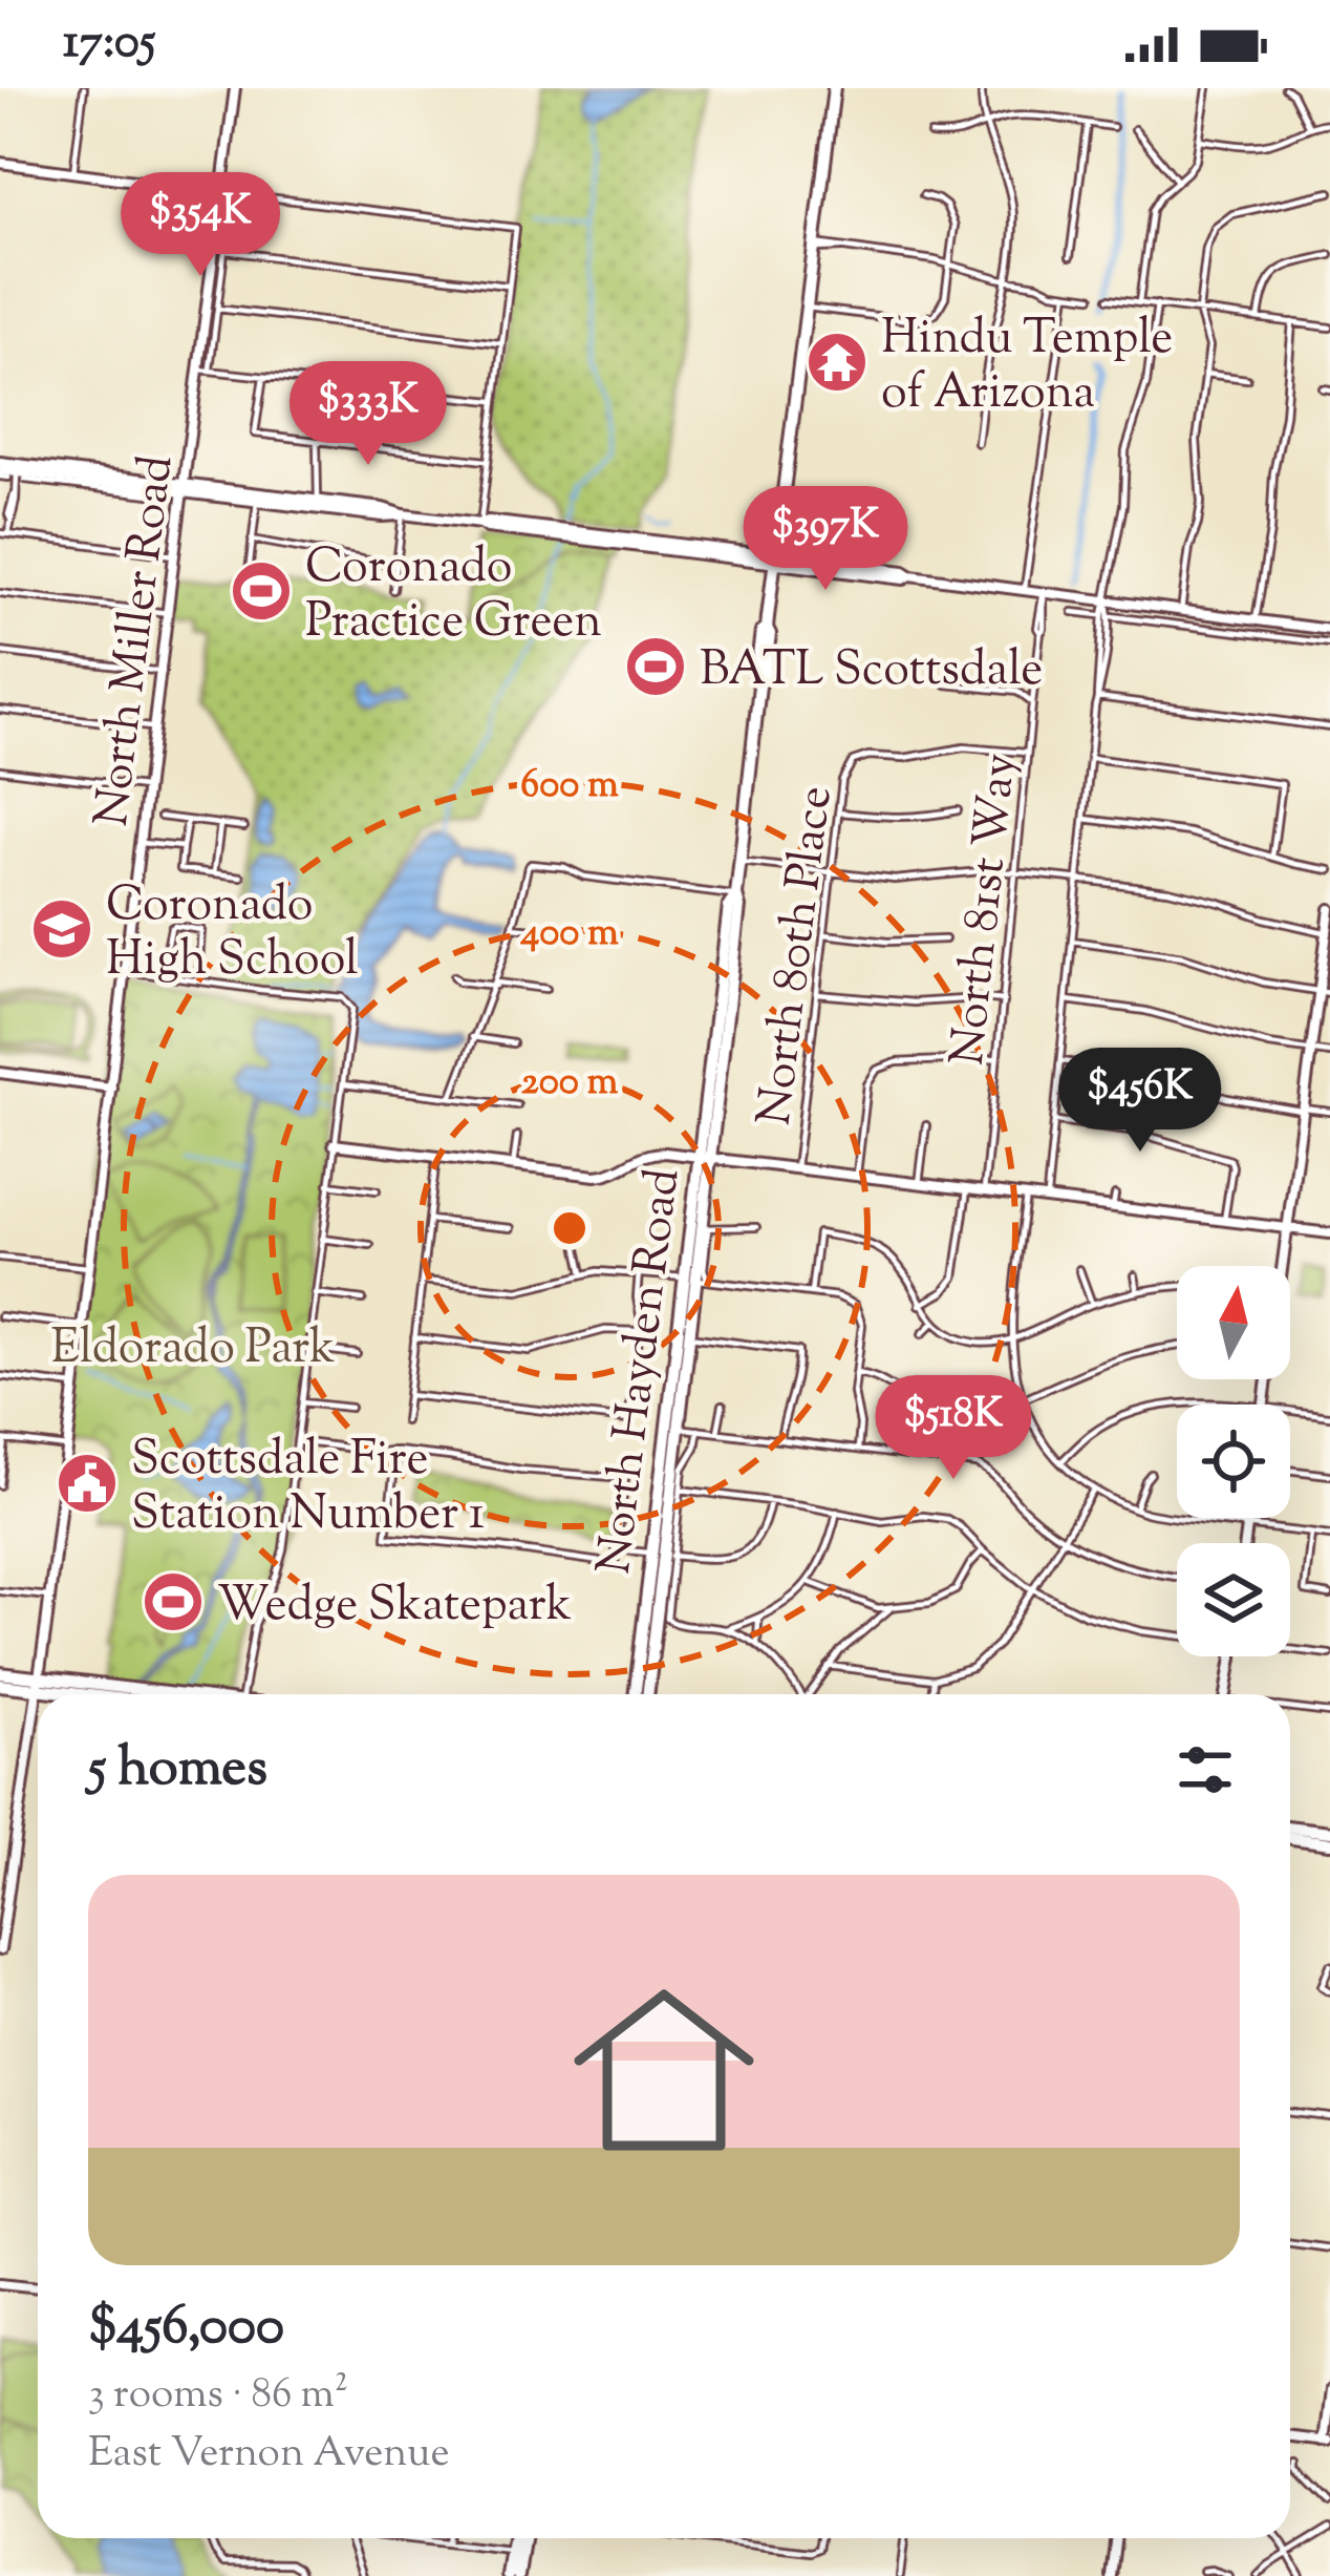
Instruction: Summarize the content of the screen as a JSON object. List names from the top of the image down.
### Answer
{
  "streets": {
    "main road": ["North Hayden Road"],
    "street": ["North Miller Road", "North 81st Way", "North 80th Place"]
  },
  "parks": ["Eldorado Park"],
  "places": {
    "temple": ["Hindu Temple of Arizona"],
    "sports": ["Coronado Practice Green", "BATL Scottsdale", "Wedge Skatepark"],
    "school or university": ["Coronado High School"],
    "public building": ["Scottsdale Fire Station Number 1"]
  },
  "north": "top",
  "page": {
    "status": "17:05",
    "price": [
      "$354K",
      "$333K",
      "$397K",
      "$456K",
      "$518K"
    ],
    "heading": "5 homes",
    "list": [
      {
        "name": "$456,000",
        "note": "3 rooms · 86 m² · East Vernon Avenue"
      }
    ]
  },
  "rings": ["600 m", "400 m", "200 m"]
}
